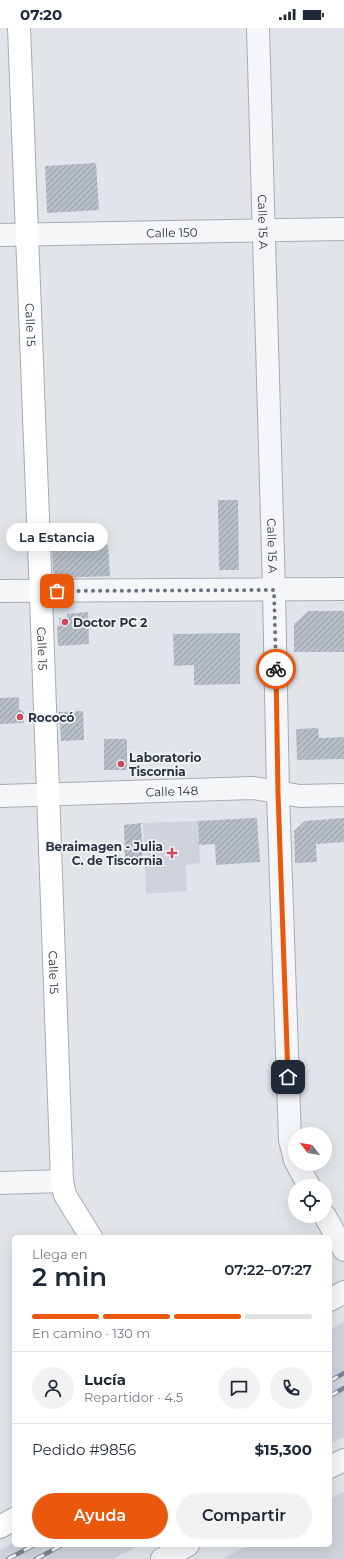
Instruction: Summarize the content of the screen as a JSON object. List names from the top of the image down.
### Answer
{
  "streets": {
    "main road": ["Calle 15"],
    "street": ["Calle 15 A", "Calle 150", "Calle 148"]
  },
  "crossings": [
    ["Calle 15 A", "Calle 150"],
    ["Calle 15 A", "Calle 148"],
    ["Calle 150", "Calle 15"],
    ["Calle 15", "Calle 148"]
  ],
  "places": {
    "other": [
      "La Estancia",
      "Doctor PC 2",
      "Rococó",
      "Laboratorio Tiscornia"
    ],
    "health": ["Beraimagen - Julia C. de Tiscornia"]
  },
  "north": "top left",
  "page": {
    "status": "07:20",
    "bubble": "La Estancia",
    "heading": ["2 min", "Llega en", "07:22–07:27"],
    "panel": [
      "Lucía",
      "Repartidor · 4.5",
      "Pedido #9856",
      "$15,300"
    ],
    "bar": "En camino · 130 m",
    "buttons": ["Ayuda", "Compartir"]
  }
}
